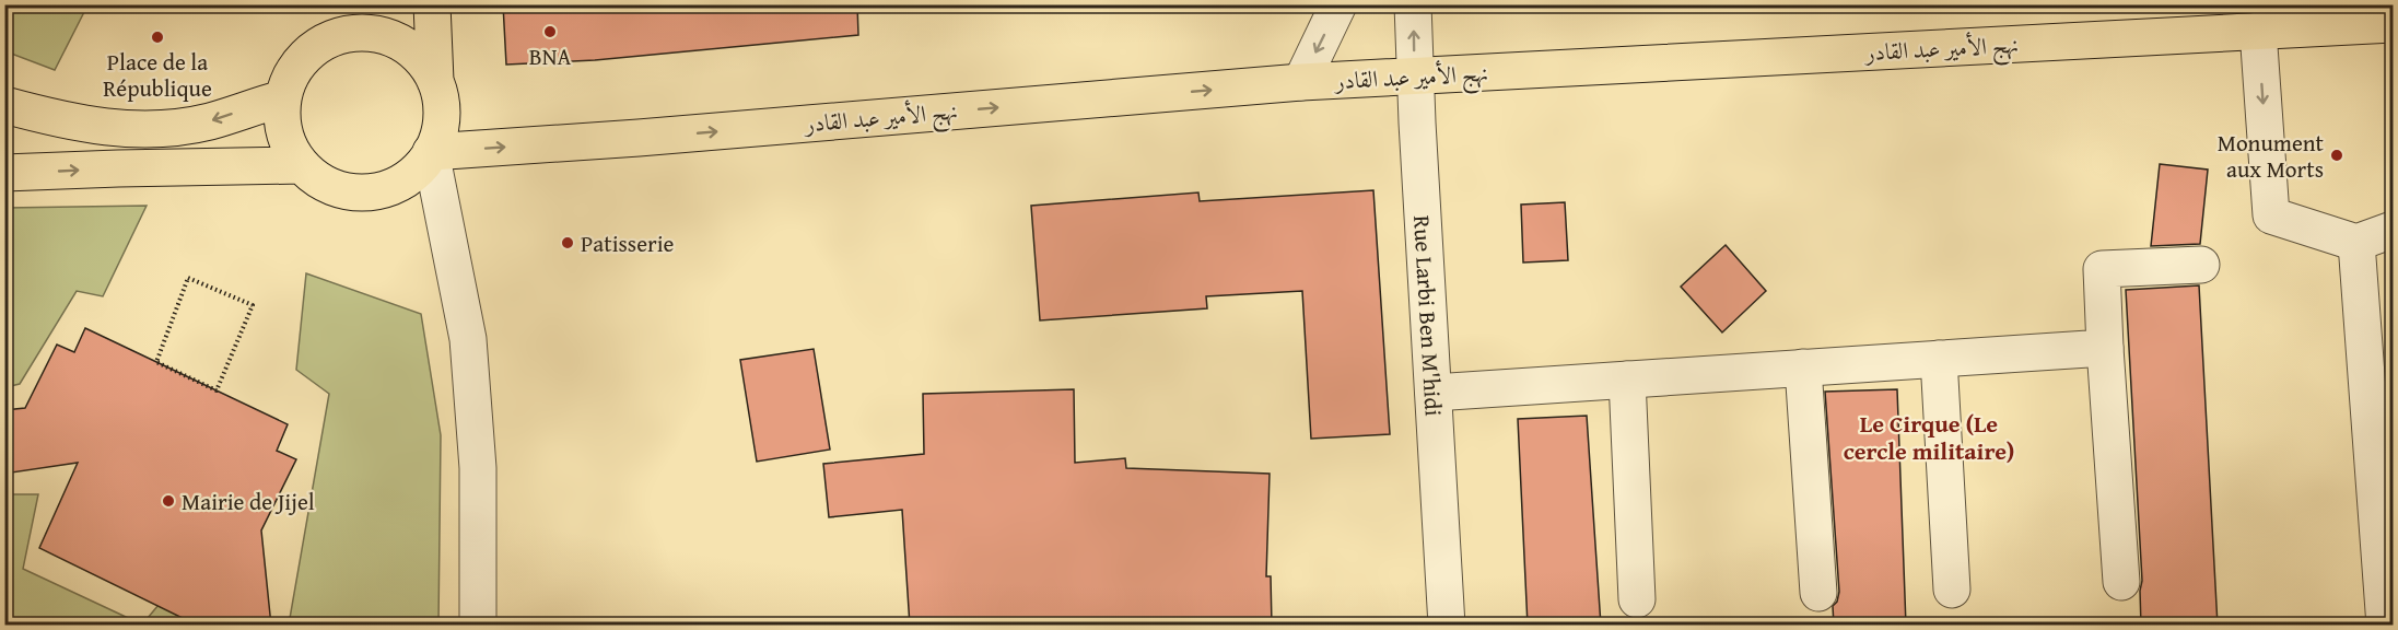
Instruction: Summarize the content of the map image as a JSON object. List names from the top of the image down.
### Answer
{
  "streets": {
    "main road": ["نهج الأمير عبد القادر"],
    "street": ["Rue Larbi Ben M'hidi"]
  },
  "crossings": [
    ["نهج الأمير عبد القادر", "Rue Larbi Ben M'hidi"]
  ],
  "one_way": ["نهج الأمير عبد القادر"],
  "districts": ["Le Cirque (Le cercle militaire)"],
  "places": [
    "BNA",
    "Place de la République",
    "Monument aux Morts",
    "Patisserie",
    "Mairie de Jijel"
  ]
}
